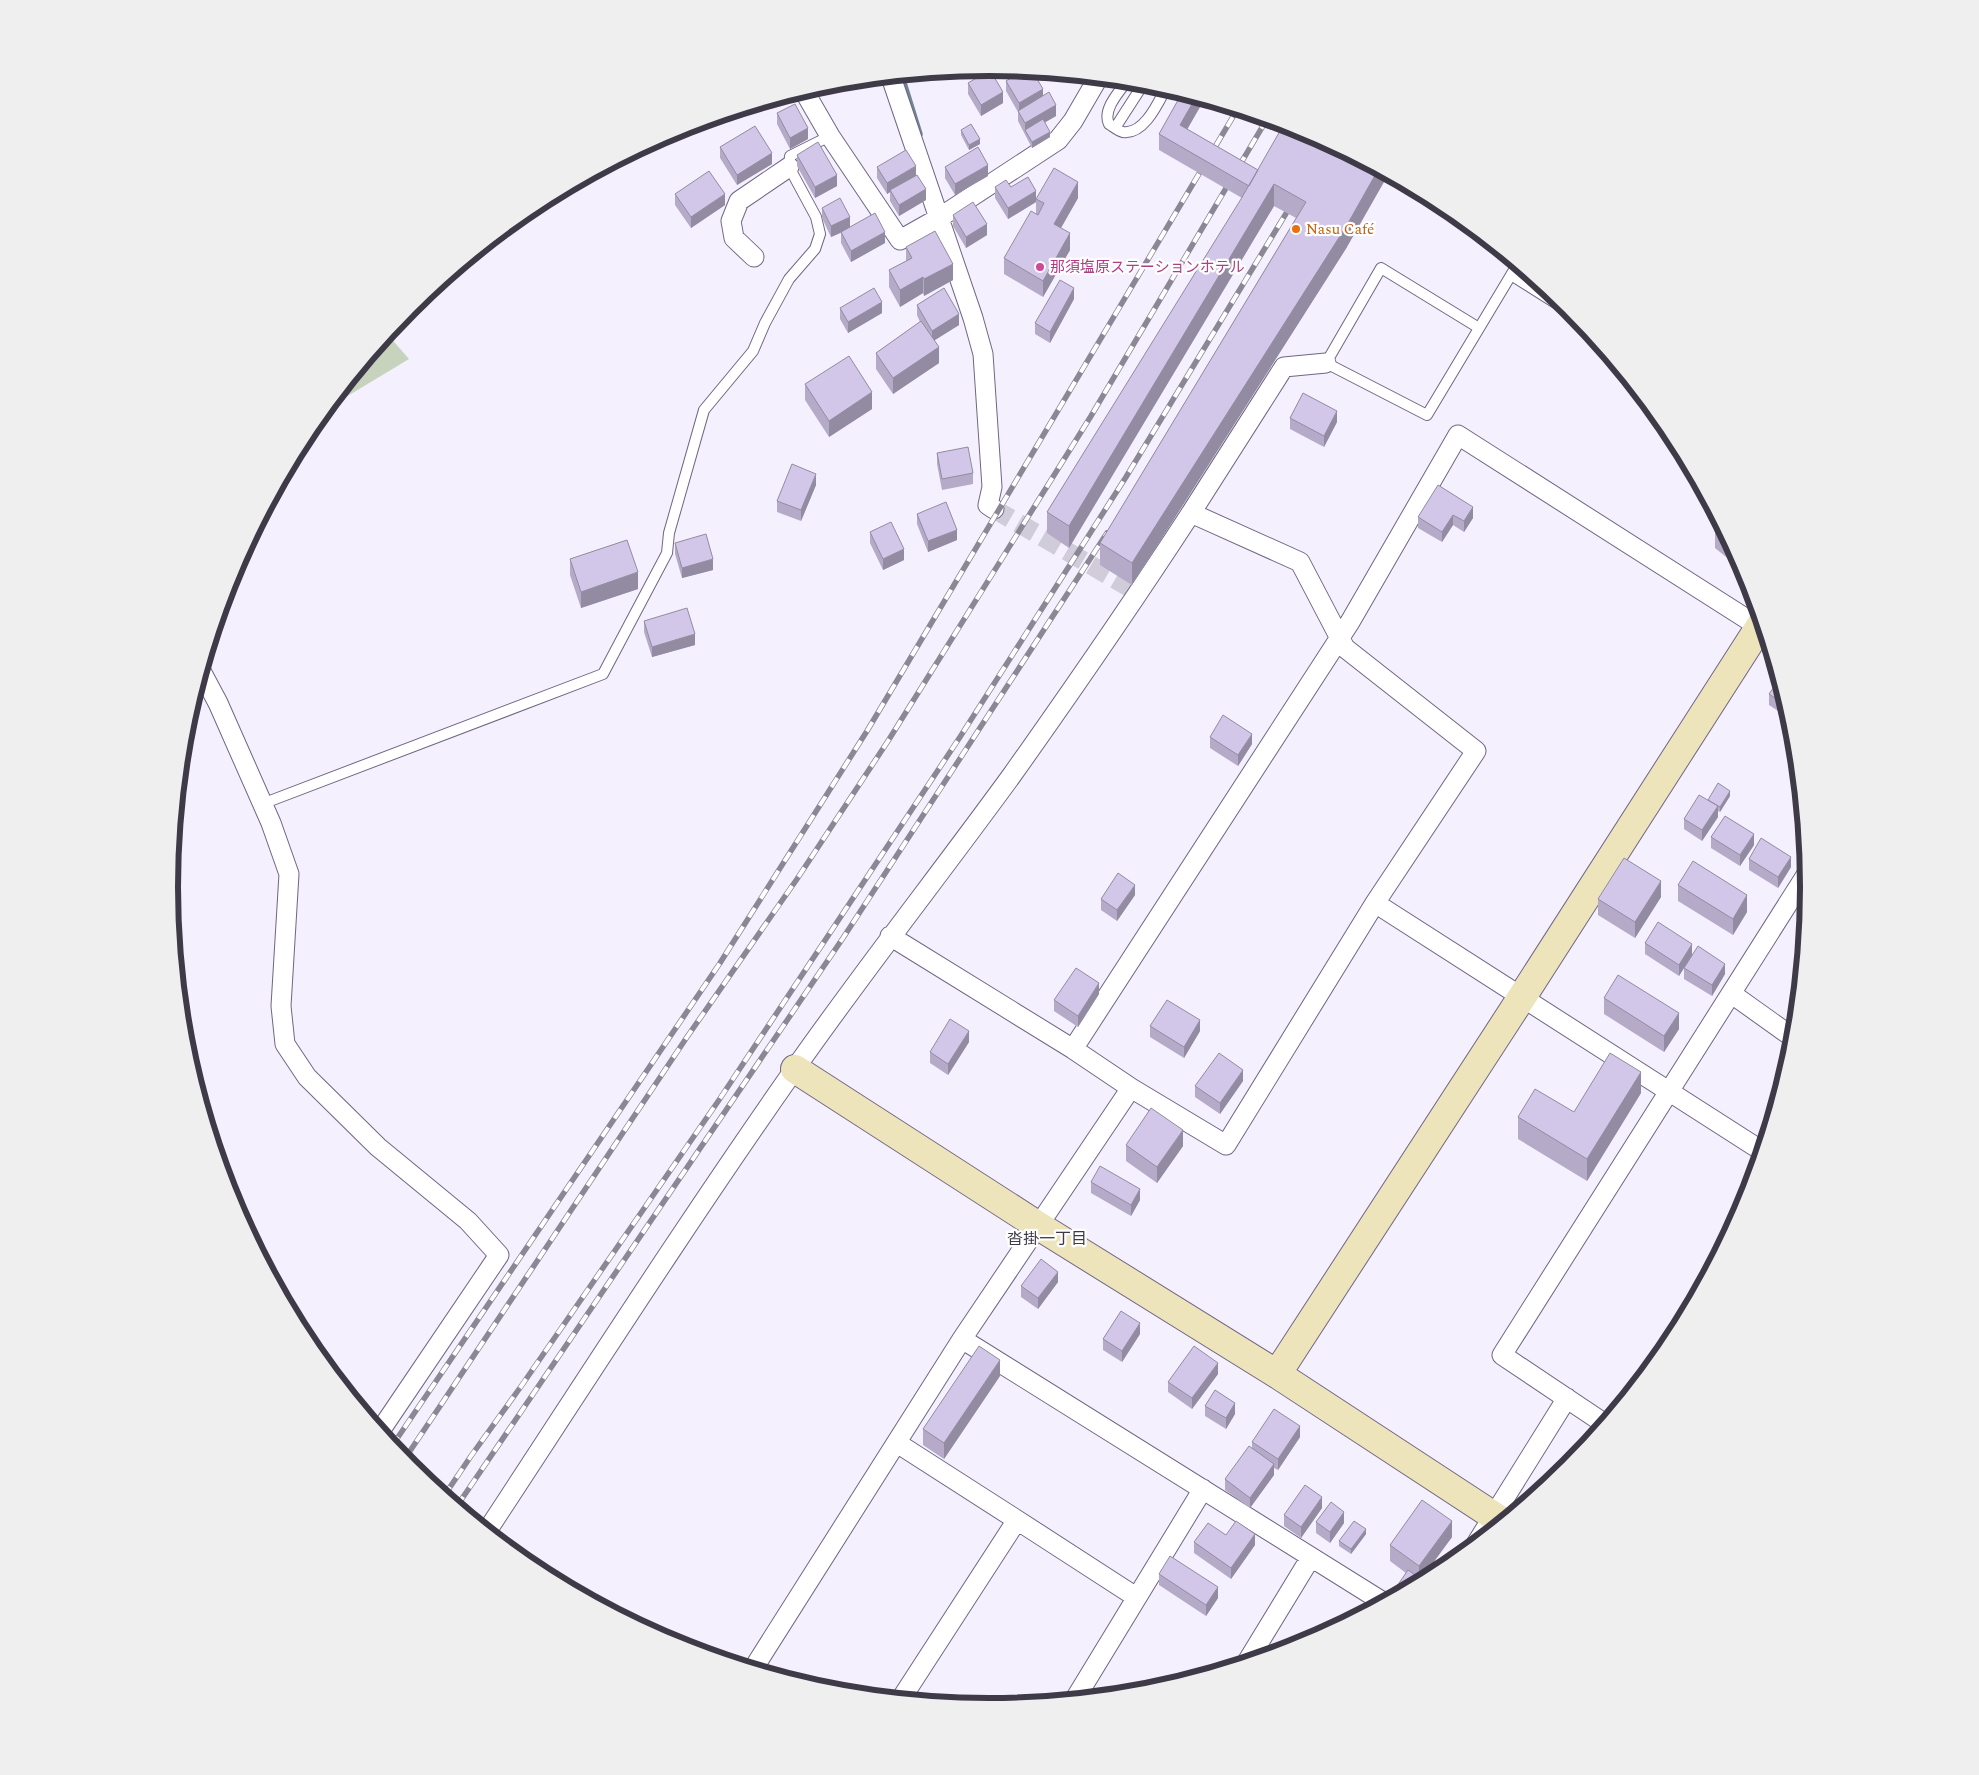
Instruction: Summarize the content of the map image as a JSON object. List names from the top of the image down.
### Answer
{
  "districts": ["沓掛一丁目"],
  "places": ["Nasu Café", "那須塩原ステーションホテル"]
}
